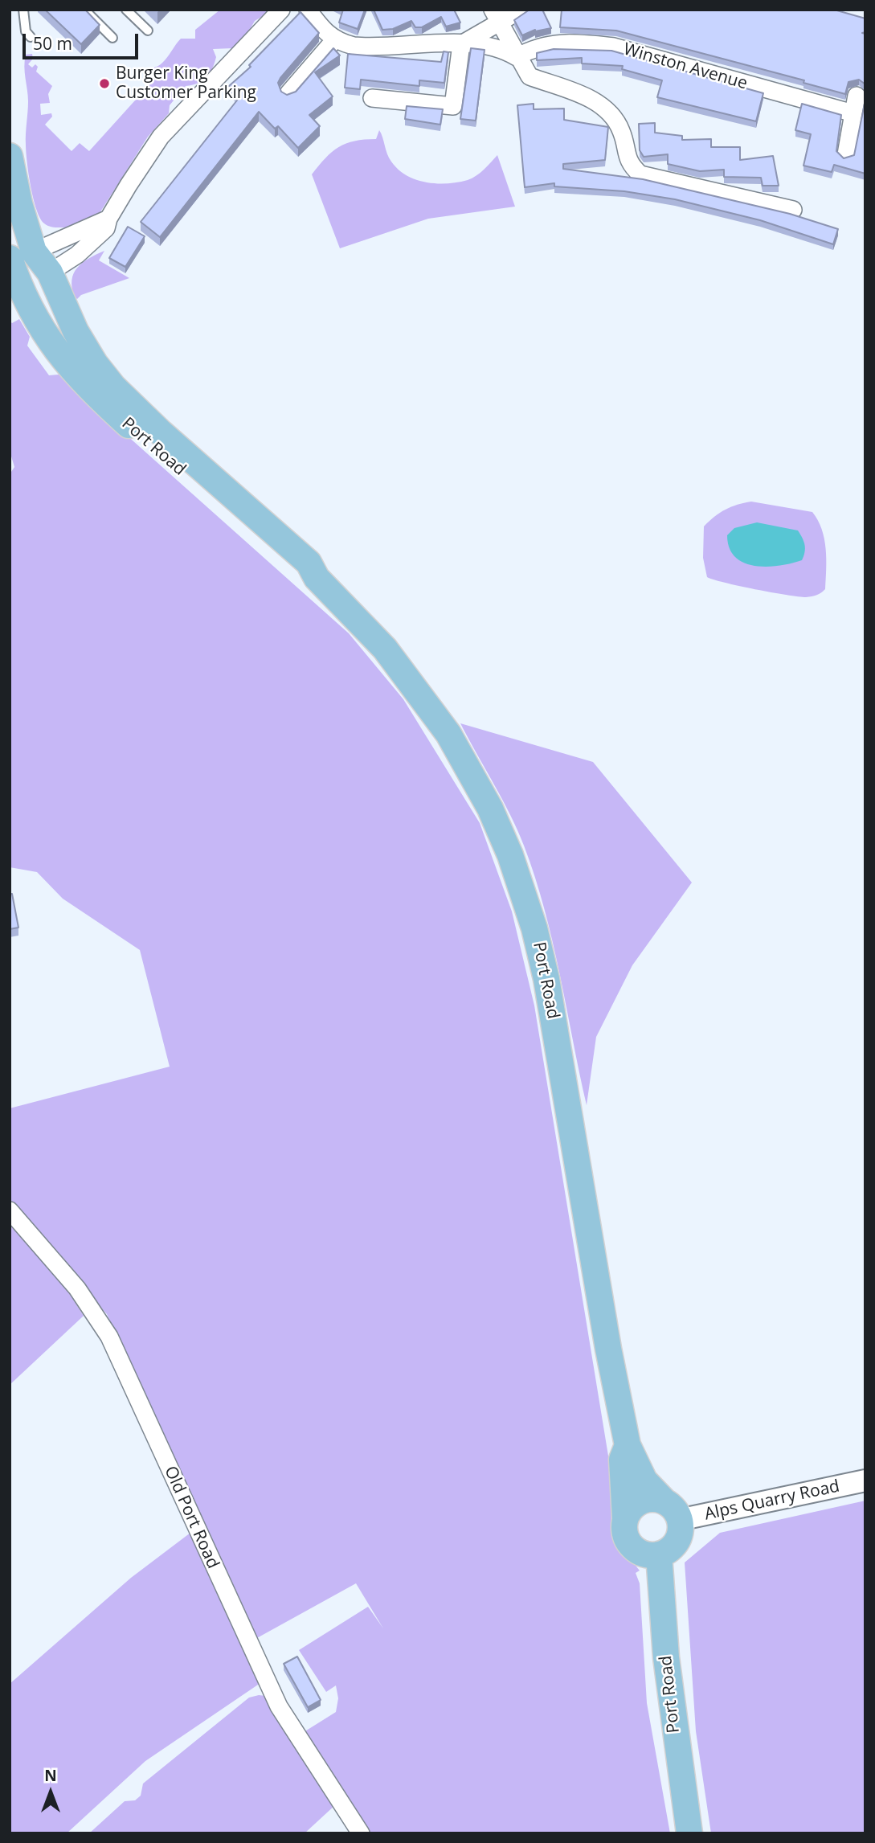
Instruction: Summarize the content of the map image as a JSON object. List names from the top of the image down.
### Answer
{
  "streets": {
    "main road": ["Port Road"],
    "street": ["Winston Avenue", "Alps Quarry Road", "Old Port Road"]
  },
  "crossings": [
    ["Port Road", "Alps Quarry Road"]
  ],
  "places": ["Burger King Customer Parking"],
  "scale_bar": "50 m",
  "north": "top"
}
